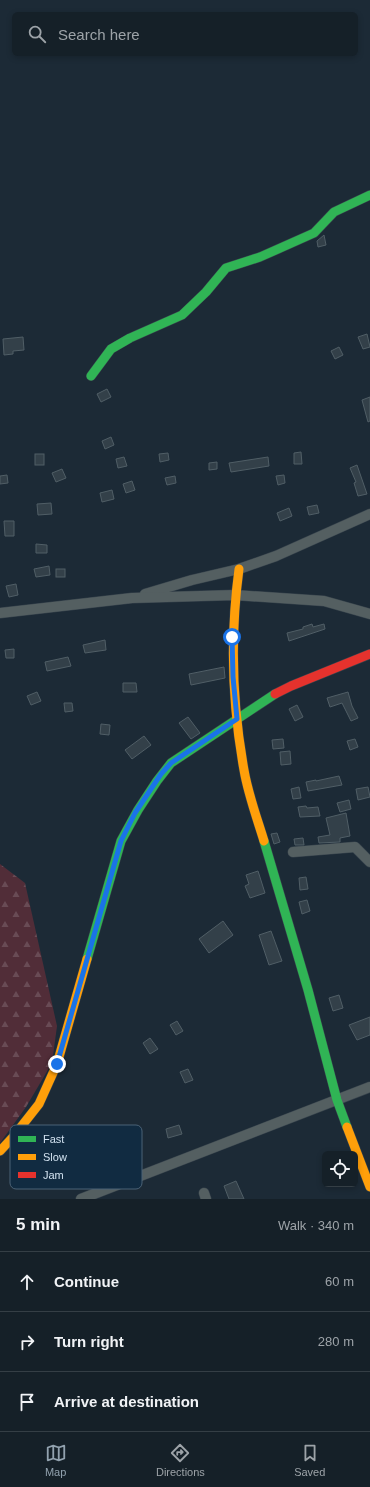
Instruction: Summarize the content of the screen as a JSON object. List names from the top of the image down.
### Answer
{
  "legend": ["Fast", "Slow", "Jam"],
  "page": {
    "search": "Search here",
    "heading": ["5 min", "Walk · 340 m"],
    "list": [
      ["Continue", "60 m"],
      ["Turn right", "280 m"],
      "Arrive at destination"
    ],
    "nav": ["Map", "Directions", "Saved"]
  }
}
